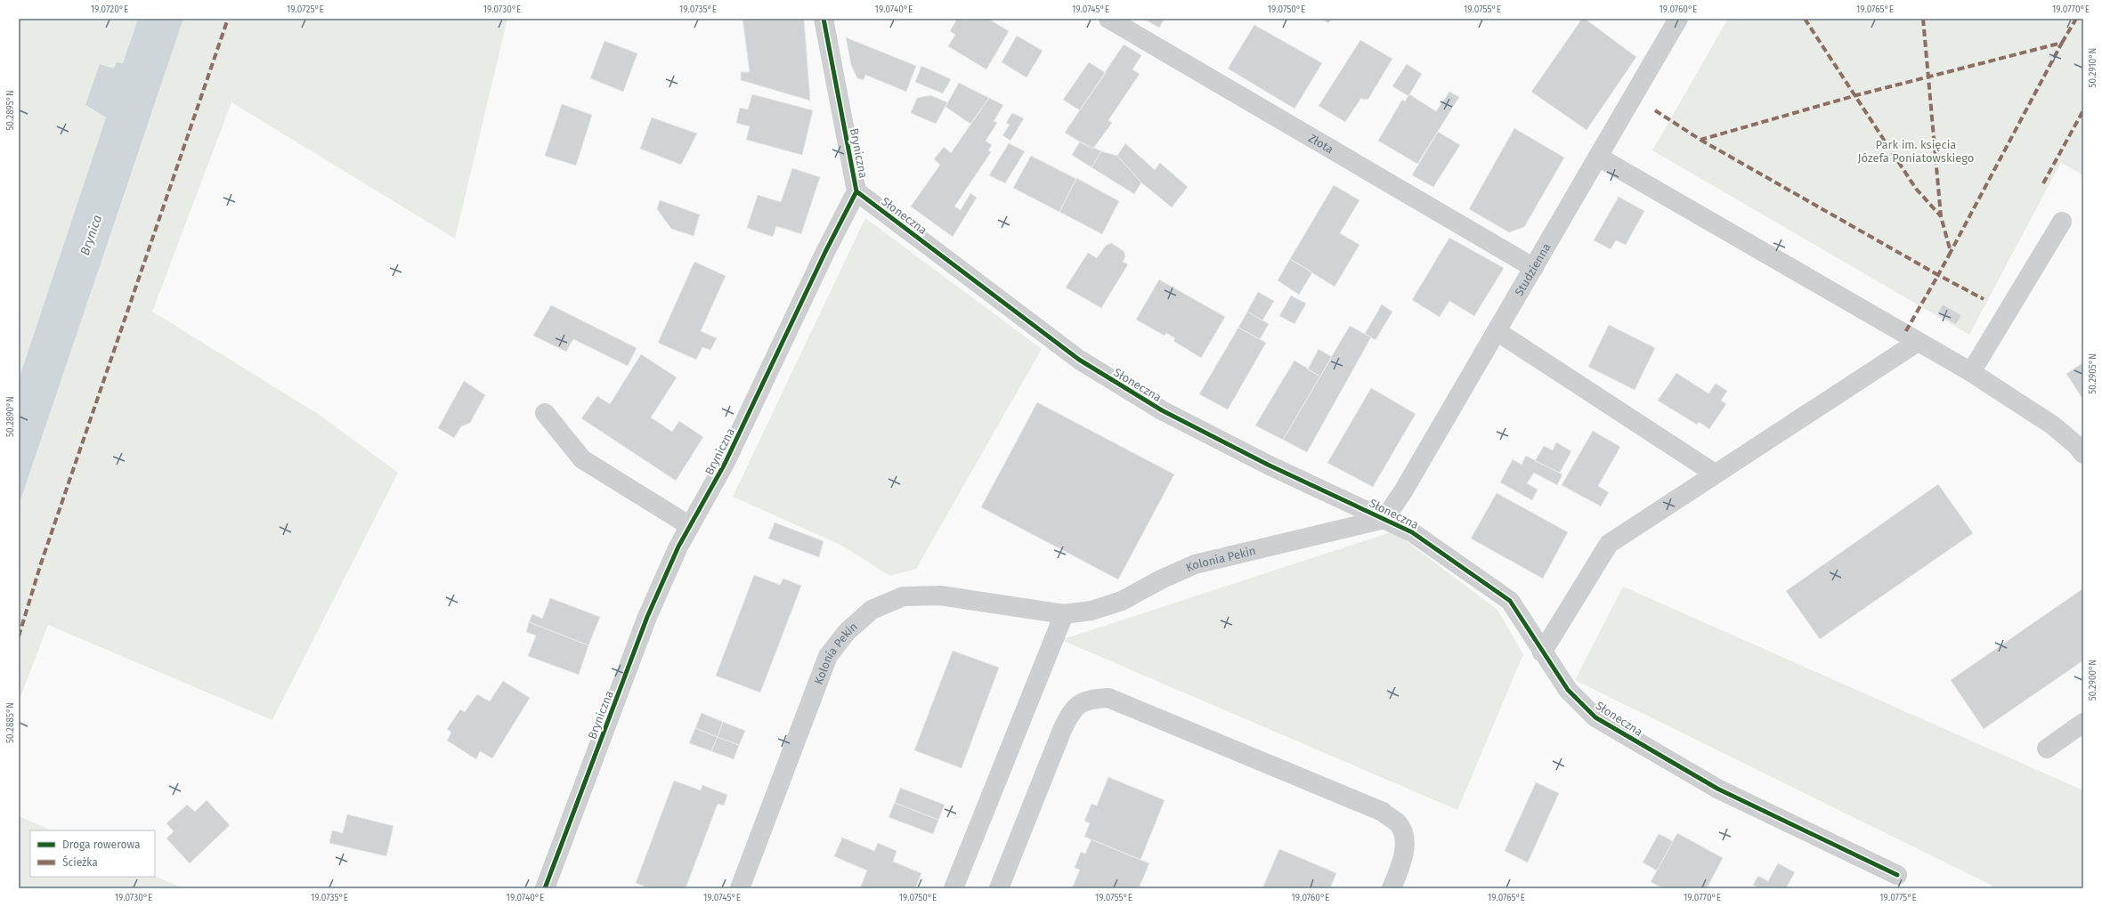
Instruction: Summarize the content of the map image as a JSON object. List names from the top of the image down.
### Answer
{
  "streets": {
    "street": [
      "Złota",
      "Bryniczna",
      "Słoneczna",
      "Studzienna",
      "Kolonia Pekin"
    ]
  },
  "crossings": [
    ["Złota", "Studzienna"],
    ["Bryniczna", "Słoneczna"],
    ["Słoneczna", "Studzienna"],
    ["Słoneczna", "Kolonia Pekin"],
    ["Studzienna", "Kolonia Pekin"]
  ],
  "water": ["Brynica"],
  "parks": ["Park im. księcia Józefa Poniatowskiego"],
  "legend": ["Droga rowerowa", "Ścieżka"],
  "coordinates": [
    "19.0720°E",
    "19.0725°E",
    "19.0730°E",
    "19.0735°E",
    "19.0740°E",
    "19.0745°E",
    "19.0750°E",
    "19.0755°E",
    "19.0760°E",
    "19.0765°E",
    "19.0770°E",
    "50.2910°N",
    "50.2895°N",
    "50.2905°N",
    "50.2890°N",
    "50.2900°N",
    "50.2885°N",
    "19.0775°E"
  ]
}
